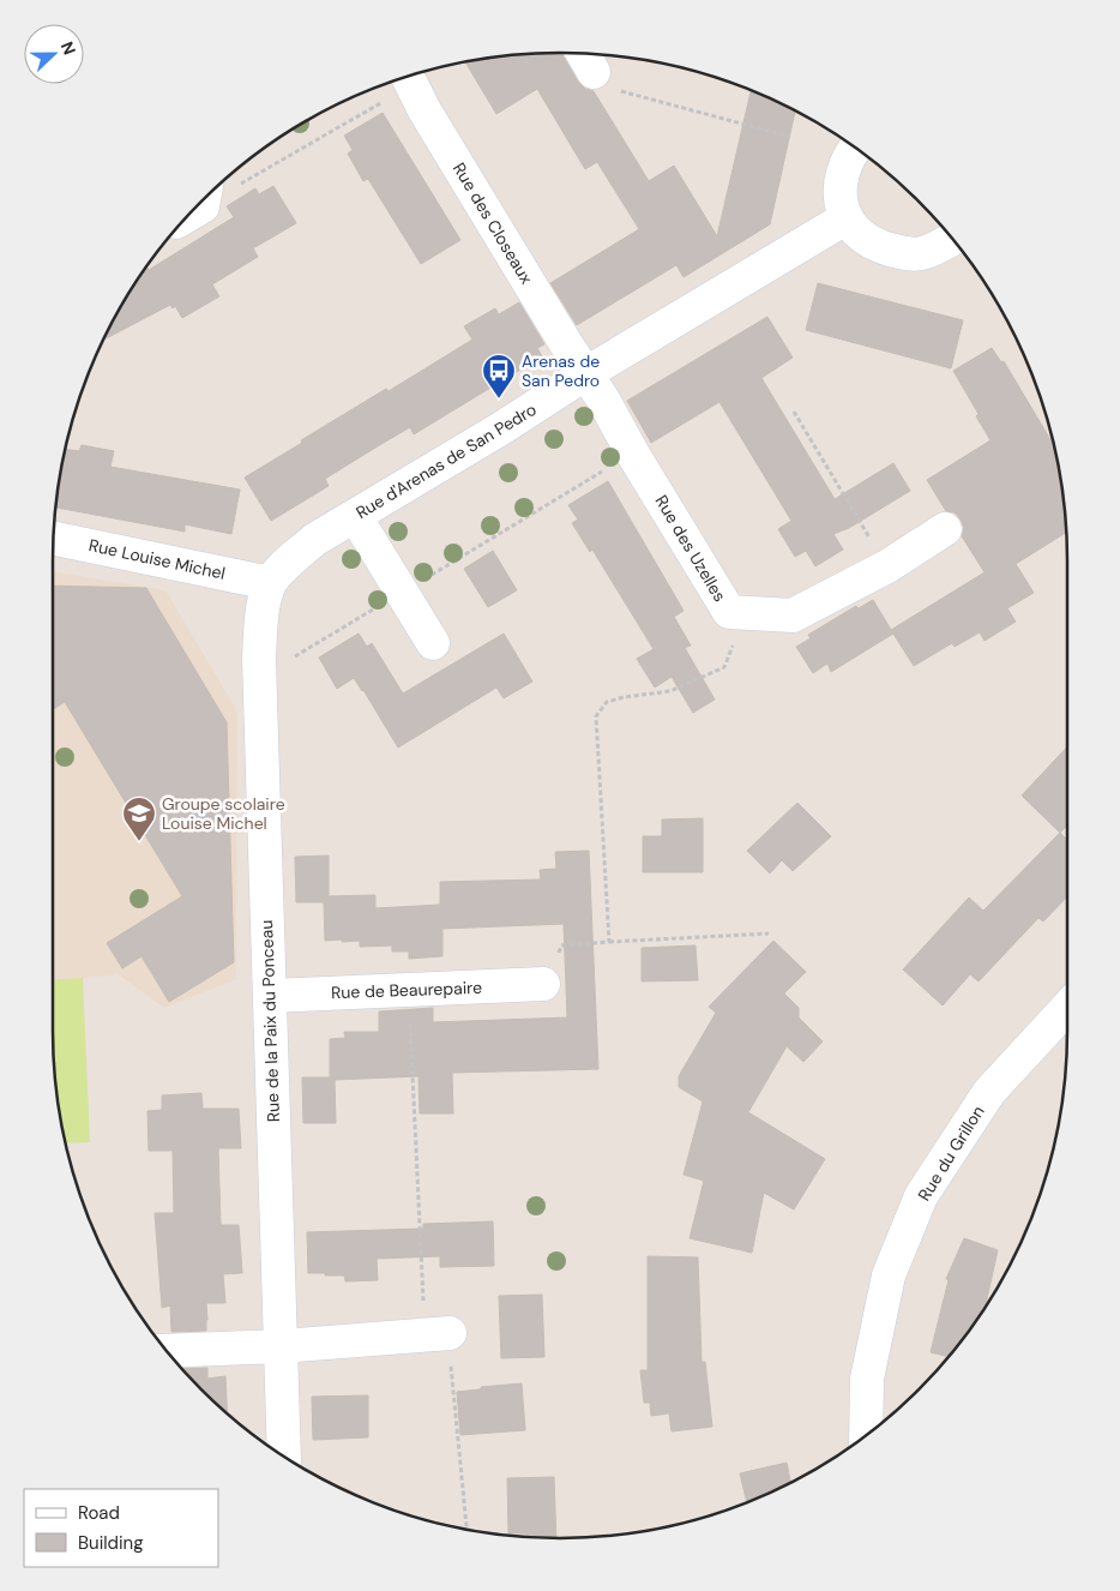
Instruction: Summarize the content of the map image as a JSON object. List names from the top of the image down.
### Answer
{
  "streets": {
    "street": [
      "Rue des Closeaux",
      "Rue d'Arenas de San Pedro",
      "Rue des Uzelles",
      "Rue Louise Michel",
      "Rue de Beaurepaire",
      "Rue de la Paix du Ponceau",
      "Rue du Grillon"
    ]
  },
  "crossings": [
    ["Rue des Closeaux", "Rue d'Arenas de San Pedro"],
    ["Rue des Closeaux", "Rue des Uzelles"],
    ["Rue d'Arenas de San Pedro", "Rue des Uzelles"],
    ["Rue d'Arenas de San Pedro", "Rue Louise Michel"],
    ["Rue d'Arenas de San Pedro", "Rue de la Paix du Ponceau"],
    ["Rue Louise Michel", "Rue de la Paix du Ponceau"],
    ["Rue de Beaurepaire", "Rue de la Paix du Ponceau"]
  ],
  "places": {
    "bus stop": ["Arenas de San Pedro"],
    "school or university": ["Groupe scolaire Louise Michel"]
  },
  "legend": ["Road", "Building"],
  "north": "right"
}
